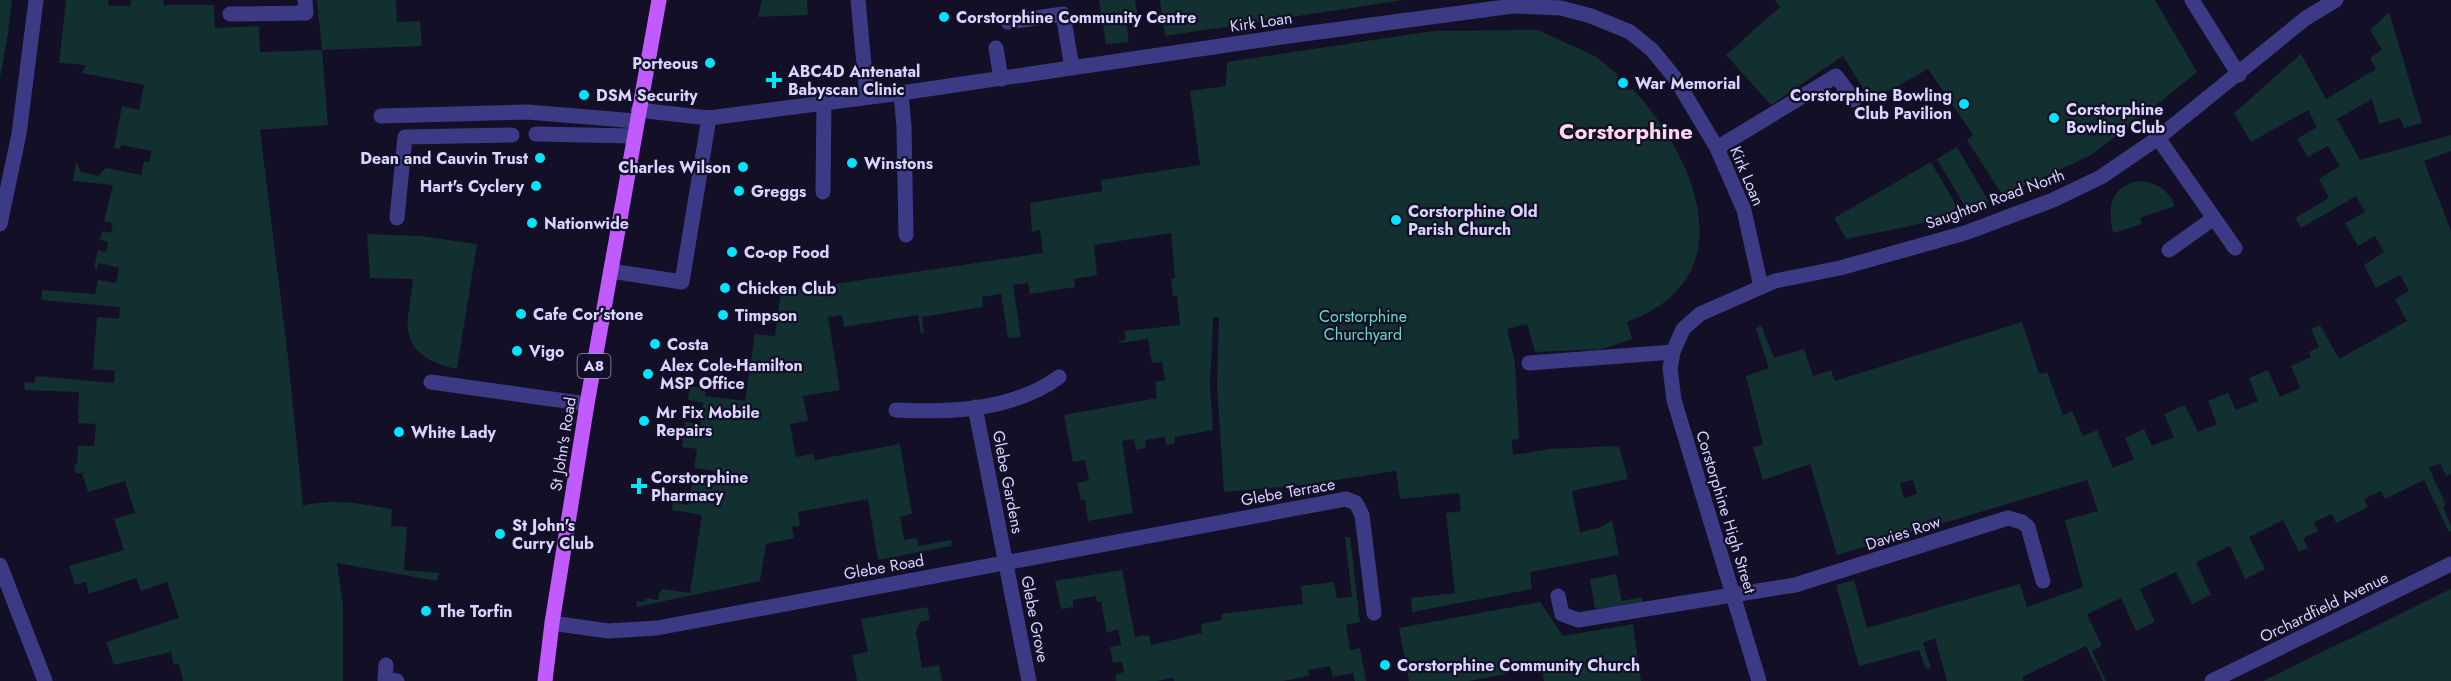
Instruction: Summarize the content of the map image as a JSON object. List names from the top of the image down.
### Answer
{
  "streets": {
    "main road": ["A8", "St John's Road"],
    "street": [
      "Kirk Loan",
      "Saughton Road North",
      "Glebe Gardens",
      "Glebe Terrace",
      "Corstorphine High Street",
      "Davies Row",
      "Glebe Road",
      "Orchardfield Avenue",
      "Glebe Grove"
    ]
  },
  "crossings": [
    ["Kirk Loan", "Saughton Road North"],
    ["Kirk Loan", "St John's Road"],
    ["Saughton Road North", "Corstorphine High Street"],
    ["St John's Road", "Glebe Road"],
    ["Glebe Gardens", "Glebe Road"],
    ["Glebe Gardens", "Glebe Grove"],
    ["Glebe Terrace", "Glebe Road"],
    ["Corstorphine High Street", "Davies Row"],
    ["Glebe Road", "Glebe Grove"]
  ],
  "districts": ["Corstorphine"],
  "parks": ["Corstorphine Churchyard"],
  "places": {
    "other": [
      "Corstorphine Community Centre",
      "Porteous",
      "War Memorial",
      "DSM Security",
      "Corstorphine Bowling Club Pavilion",
      "Corstorphine Bowling Club",
      "Dean and Cauvin Trust",
      "Winstons",
      "Charles Wilson",
      "Hart's Cyclery",
      "Greggs",
      "Corstorphine Old Parish Church",
      "Nationwide",
      "Co-op Food",
      "Chicken Club",
      "Cafe Cor’stone",
      "Timpson",
      "Costa",
      "Vigo",
      "Alex Cole-Hamilton MSP Office",
      "Mr Fix Mobile Repairs",
      "White Lady",
      "St John's Curry Club",
      "The Torfin",
      "Corstorphine Community Church"
    ],
    "health": ["ABC4D Antenatal Babyscan Clinic", "Corstorphine Pharmacy"]
  }
}
